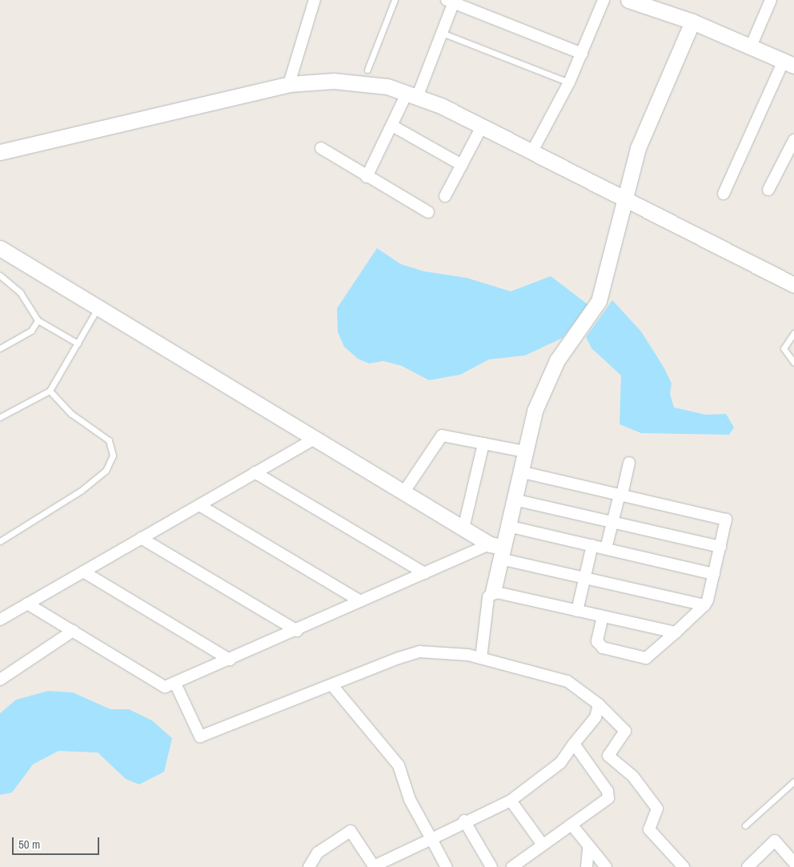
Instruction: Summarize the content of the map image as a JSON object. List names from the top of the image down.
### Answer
{
  "scale_bar": "50 m"
}
